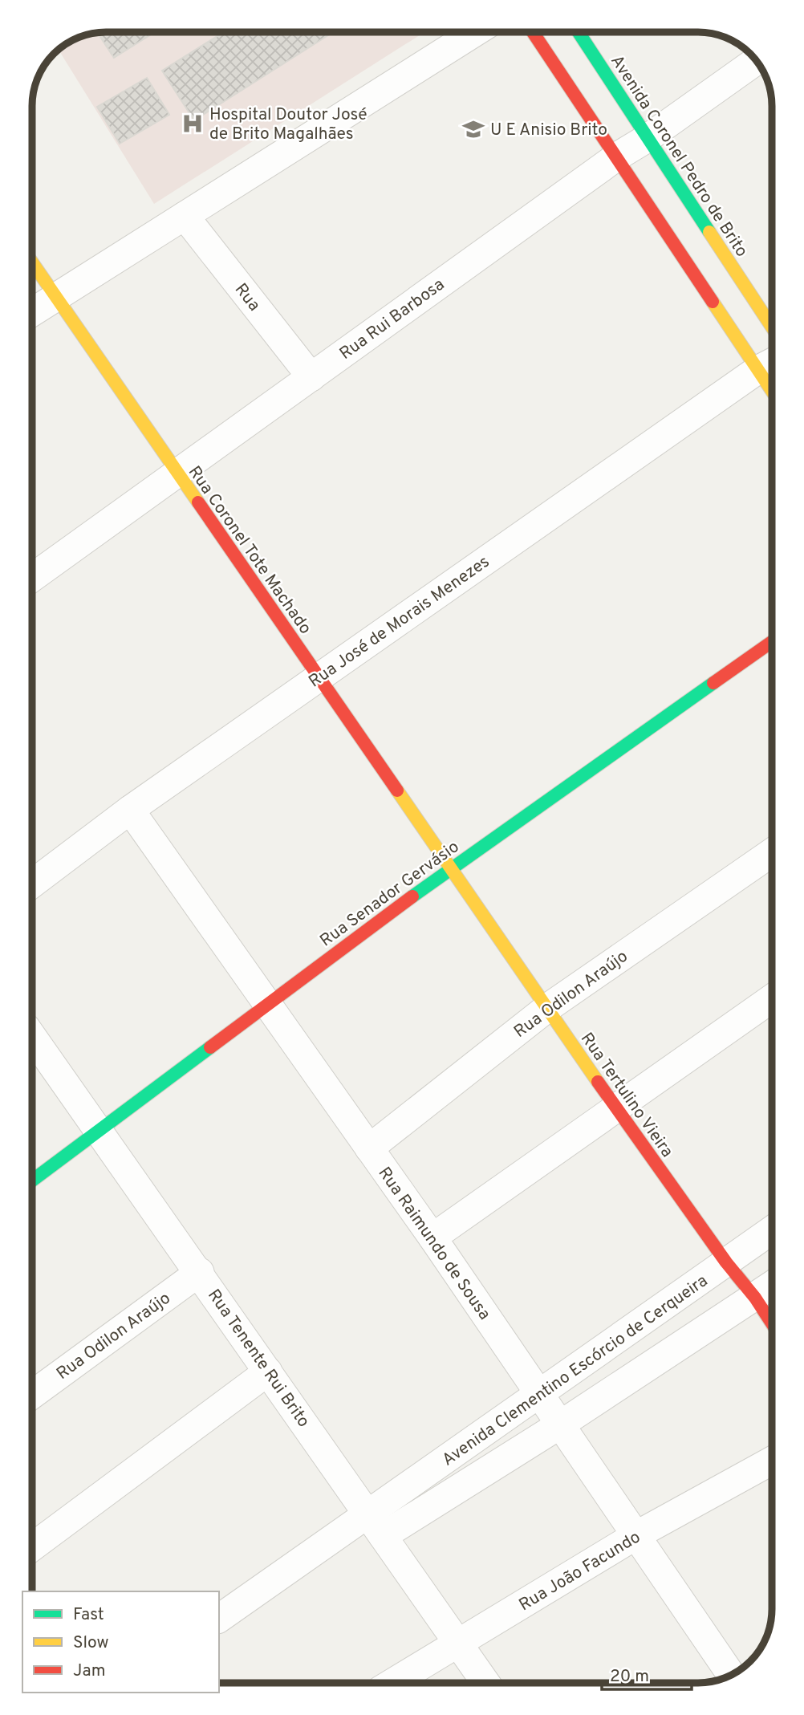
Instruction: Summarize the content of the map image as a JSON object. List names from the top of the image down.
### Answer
{
  "streets": {
    "main road": [
      "Avenida Coronel Pedro de Brito",
      "Rua Coronel Tote Machado",
      "Rua Senador Gervásio",
      "Rua Tertulino Vieira"
    ],
    "street": [
      "Rua",
      "Rua Rui Barbosa",
      "Rua José de Morais Menezes",
      "Rua Odilon Araújo",
      "Rua Raimundo de Sousa",
      "Rua Tenente Rui Brito",
      "Avenida Clementino Escórcio de Cerqueira",
      "Rua João Facundo"
    ]
  },
  "crossings": [
    ["Avenida Coronel Pedro de Brito", "Rua Rui Barbosa"],
    ["Rua", "Rua Rui Barbosa"],
    ["Rua Rui Barbosa", "Rua Coronel Tote Machado"],
    ["Rua Coronel Tote Machado", "Rua José de Morais Menezes"],
    ["Rua Coronel Tote Machado", "Rua Senador Gervásio"],
    ["Rua Coronel Tote Machado", "Rua Tertulino Vieira"],
    ["Rua José de Morais Menezes", "Rua Raimundo de Sousa"],
    ["Rua Senador Gervásio", "Rua Tertulino Vieira"],
    ["Rua Senador Gervásio", "Rua Raimundo de Sousa"],
    ["Rua Senador Gervásio", "Rua Tenente Rui Brito"],
    ["Rua Odilon Araújo", "Rua Tertulino Vieira"],
    ["Rua Odilon Araújo", "Rua Raimundo de Sousa"],
    ["Rua Odilon Araújo", "Rua Tenente Rui Brito"],
    ["Rua Tertulino Vieira", "Avenida Clementino Escórcio de Cerqueira"],
    ["Rua Raimundo de Sousa", "Avenida Clementino Escórcio de Cerqueira"],
    ["Rua Raimundo de Sousa", "Rua João Facundo"],
    ["Rua Tenente Rui Brito", "Avenida Clementino Escórcio de Cerqueira"],
    ["Rua Tenente Rui Brito", "Rua João Facundo"]
  ],
  "places": {
    "hospital": ["Hospital Doutor José de Brito Magalhães"],
    "school or university": ["U E Anisio Brito"]
  },
  "legend": ["Fast", "Slow", "Jam"],
  "scale_bar": "20 m"
}
